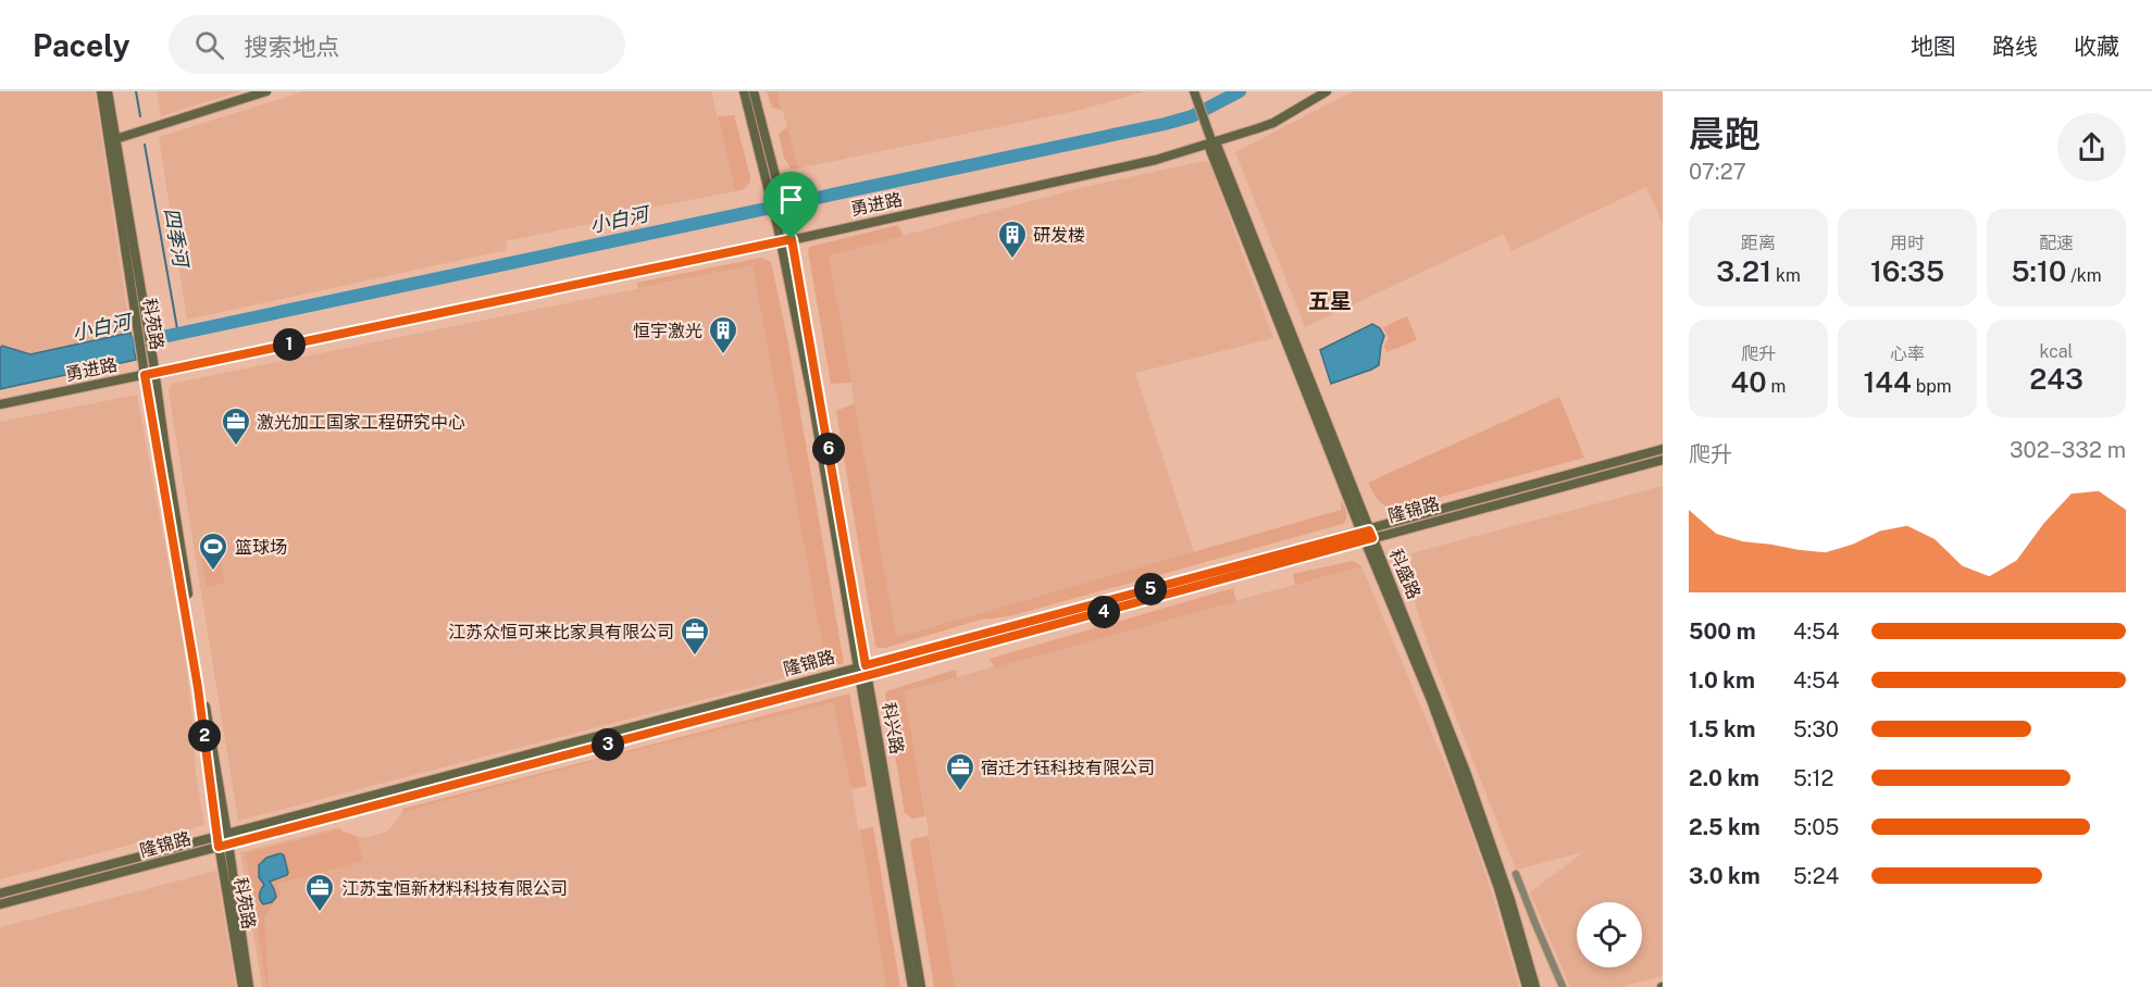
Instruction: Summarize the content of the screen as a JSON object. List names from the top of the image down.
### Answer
{
  "streets": {
    "street": [
      "勇进路",
      "科苑路",
      "隆锦路",
      "科盛路",
      "科兴路"
    ]
  },
  "crossings": [
    ["勇进路", "科苑路"],
    ["勇进路", "科盛路"],
    ["勇进路", "科兴路"],
    ["科苑路", "隆锦路"],
    ["隆锦路", "科盛路"],
    ["隆锦路", "科兴路"]
  ],
  "districts": ["五星"],
  "water": ["小白河", "四季河"],
  "places": {
    "building": ["研发楼", "恒宇激光"],
    "office": [
      "激光加工国家工程研究中心",
      "江苏众恒可来比家具有限公司",
      "宿迁才钰科技有限公司",
      "江苏宝恒新材料科技有限公司"
    ],
    "sports": ["篮球场"]
  },
  "page": {
    "header": "Pacely",
    "search": "搜索地点",
    "nav": ["地图", "路线", "收藏"],
    "heading": ["晨跑", "07:27"],
    "stats": [
      ["距离", "3.21 km"],
      ["用时", "16:35"],
      ["配速", "5:10 /km"],
      ["爬升", "40 m"],
      ["心率", "144 bpm"],
      ["kcal", "243"]
    ],
    "pins": [
      "1",
      "6",
      "5",
      "4",
      "2",
      "3"
    ],
    "chart": ["爬升", "302–332 m"],
    "list": [
      {
        "name": "500 m",
        "note": "4:54"
      },
      {
        "name": "1.0 km",
        "note": "4:54"
      },
      {
        "name": "1.5 km",
        "note": "5:30"
      },
      {
        "name": "2.0 km",
        "note": "5:12"
      },
      {
        "name": "2.5 km",
        "note": "5:05"
      },
      {
        "name": "3.0 km",
        "note": "5:24"
      }
    ]
  }
}
